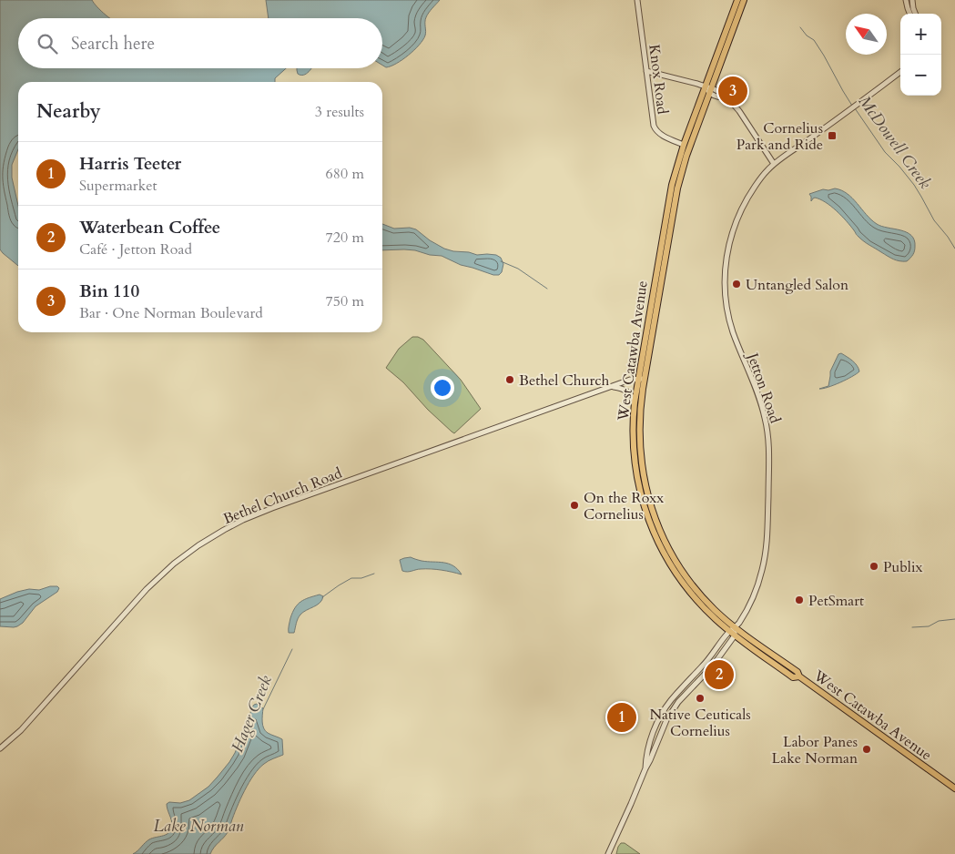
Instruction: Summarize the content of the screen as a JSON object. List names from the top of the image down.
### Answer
{
  "streets": {
    "main road": ["West Catawba Avenue"],
    "street": ["Knox Road", "Jetton Road", "Bethel Church Road"]
  },
  "crossings": [
    ["Knox Road", "West Catawba Avenue"],
    ["West Catawba Avenue", "Jetton Road"],
    ["West Catawba Avenue", "Bethel Church Road"]
  ],
  "water": ["McDowell Creek", "Hager Creek", "Lake Norman"],
  "places": {
    "transit": ["Cornelius Park and Ride"],
    "other": [
      "Untangled Salon",
      "Bethel Church",
      "On the Roxx Cornelius",
      "Publix",
      "PetSmart",
      "Native Ceuticals Cornelius",
      "Labor Panes Lake Norman"
    ]
  },
  "north": "top left",
  "page": {
    "map_buttons": ["+", "−"],
    "search": "Search here",
    "pins": ["3", "2", "1"],
    "heading": ["Nearby", "3 results"],
    "list": [
      {
        "mark": "1",
        "name": "Harris Teeter",
        "note": "Supermarket",
        "value": "680 m"
      },
      {
        "mark": "2",
        "name": "Waterbean Coffee",
        "note": "Café · Jetton Road",
        "value": "720 m"
      },
      {
        "mark": "3",
        "name": "Bin 110",
        "note": "Bar · One Norman Boulevard",
        "value": "750 m"
      }
    ]
  }
}
